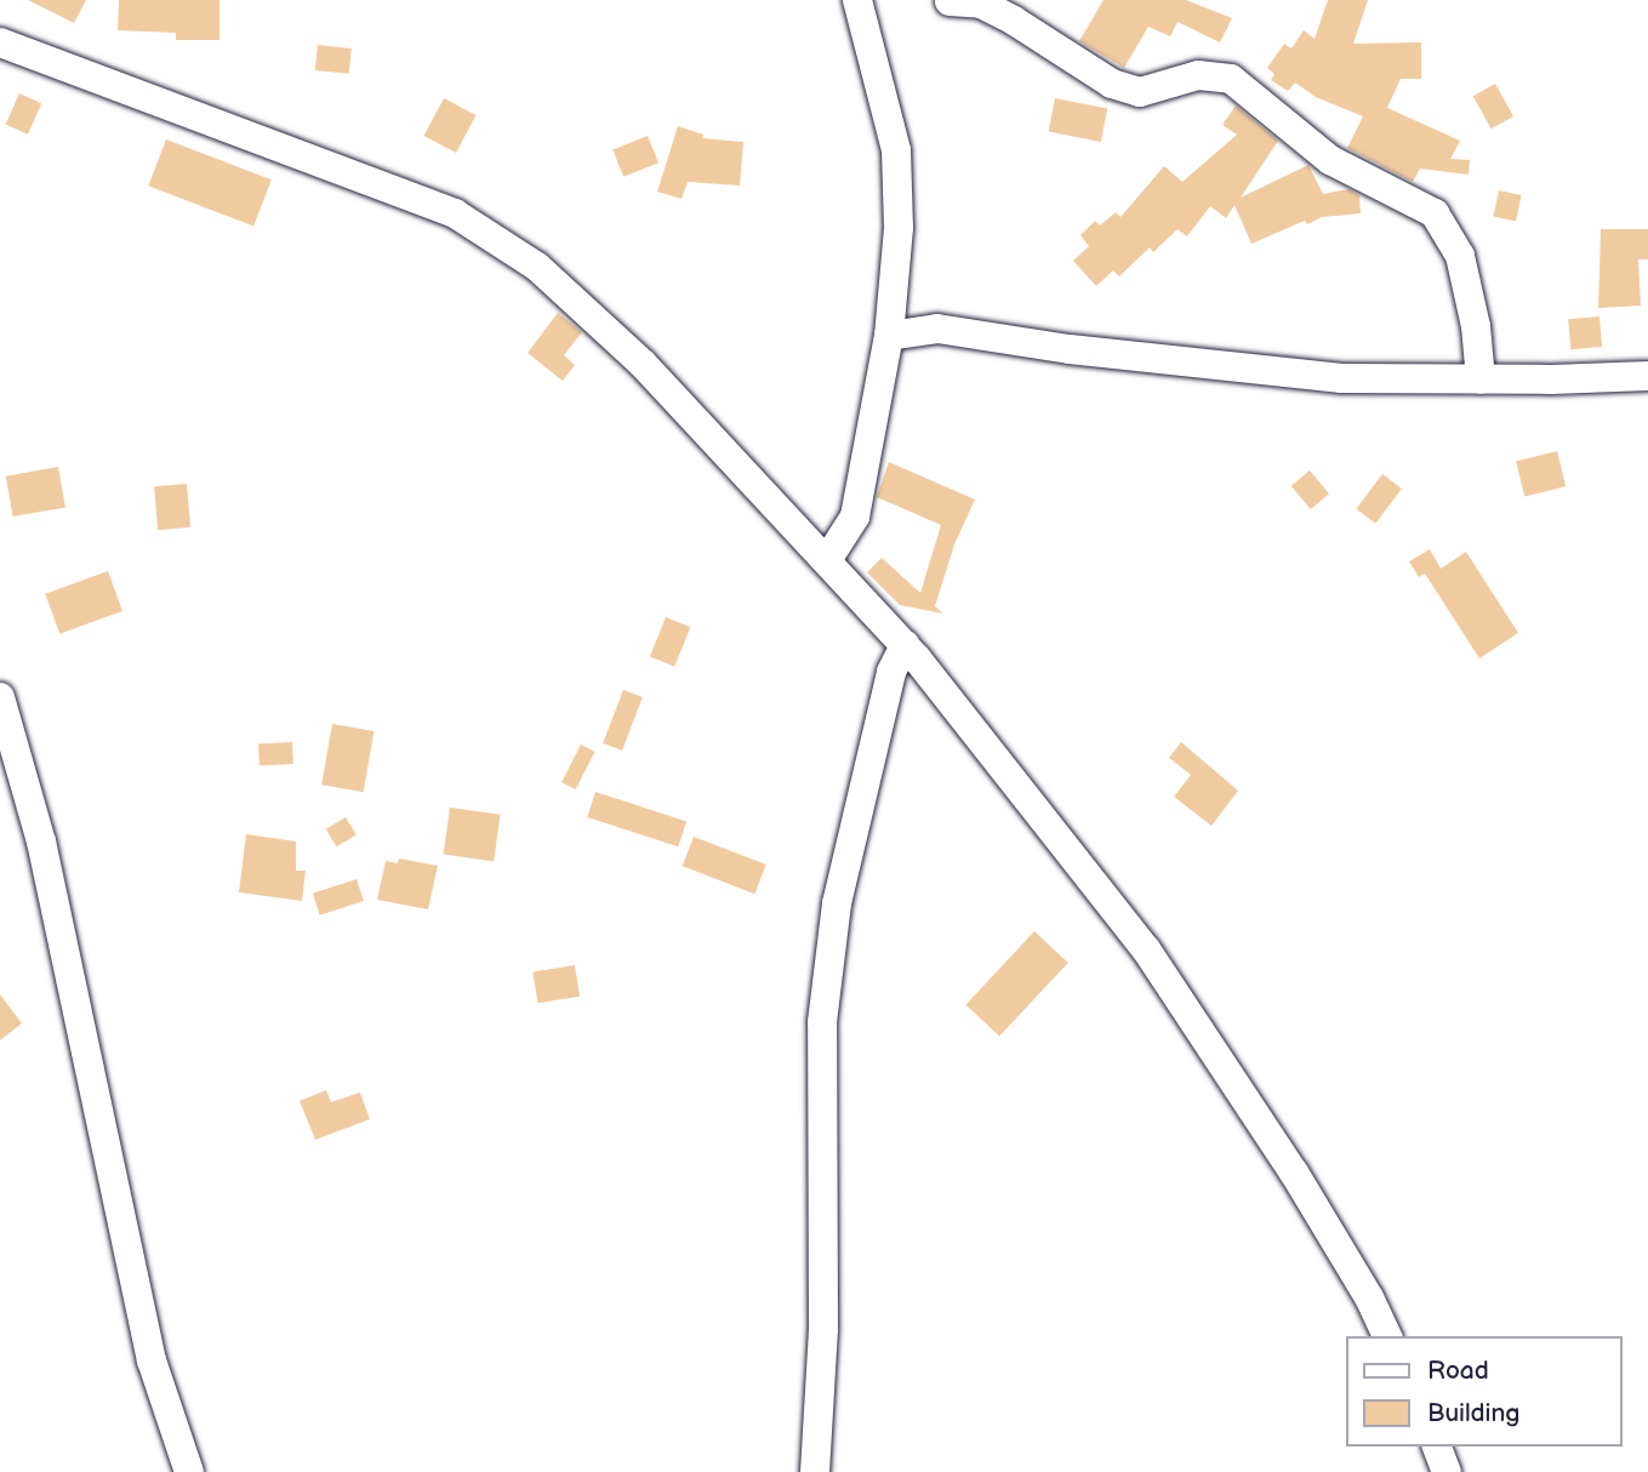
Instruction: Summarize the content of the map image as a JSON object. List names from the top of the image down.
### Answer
{
  "legend": ["Road", "Building"]
}
